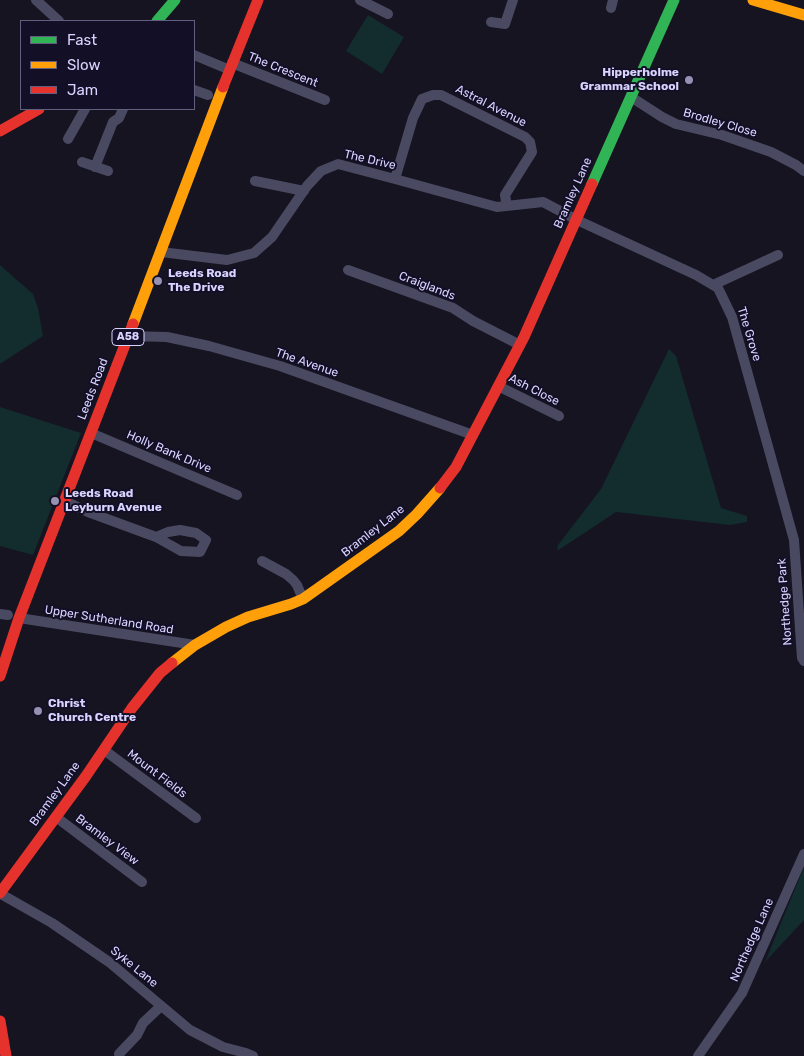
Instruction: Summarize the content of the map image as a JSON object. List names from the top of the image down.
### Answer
{
  "streets": {
    "main road": ["Bramley Lane", "A58", "Leeds Road"],
    "street": [
      "The Crescent",
      "Astral Avenue",
      "Brodley Close",
      "The Drive",
      "Craiglands",
      "The Grove",
      "The Avenue",
      "Ash Close",
      "Holly Bank Drive",
      "Northedge Park",
      "Upper Sutherland Road",
      "Mount Fields",
      "Bramley View",
      "Northedge Lane",
      "Syke Lane"
    ]
  },
  "crossings": [
    ["The Crescent", "Leeds Road"],
    ["Astral Avenue", "The Drive"],
    ["Brodley Close", "Bramley Lane"],
    ["The Drive", "Bramley Lane"],
    ["The Drive", "The Grove"],
    ["The Drive", "Leeds Road"],
    ["Bramley Lane", "Craiglands"],
    ["Bramley Lane", "The Grove"],
    ["Bramley Lane", "The Avenue"],
    ["Bramley Lane", "Ash Close"],
    ["Bramley Lane", "Upper Sutherland Road"],
    ["Bramley Lane", "Mount Fields"],
    ["Bramley Lane", "Bramley View"],
    ["Bramley Lane", "Syke Lane"],
    ["The Grove", "Northedge Park"],
    ["The Avenue", "Leeds Road"],
    ["Leeds Road", "Holly Bank Drive"],
    ["Leeds Road", "Upper Sutherland Road"]
  ],
  "places": [
    "Hipperholme Grammar School",
    "Leeds Road The Drive",
    "Leeds Road Leyburn Avenue",
    "Christ Church Centre"
  ],
  "legend": ["Fast", "Slow", "Jam"]
}
